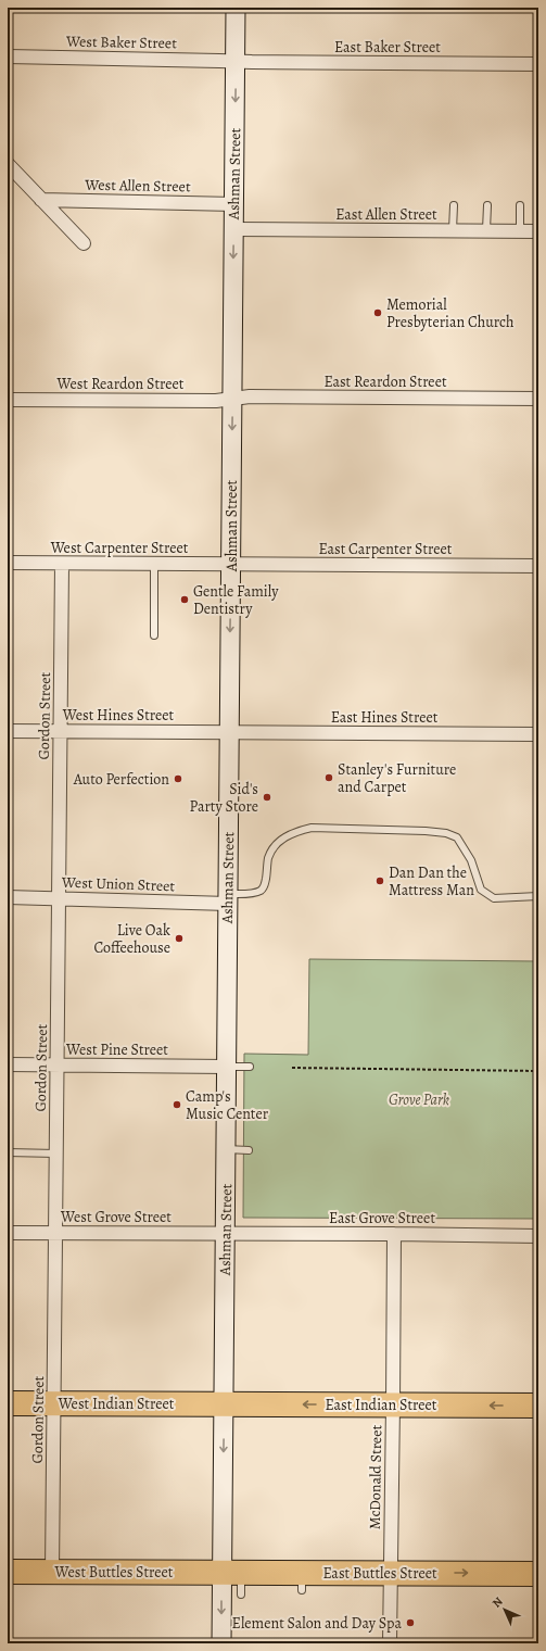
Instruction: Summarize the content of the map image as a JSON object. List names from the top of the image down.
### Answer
{
  "streets": {
    "highway": [
      "West Indian Street",
      "East Indian Street",
      "West Buttles Street",
      "East Buttles Street"
    ],
    "street": [
      "West Baker Street",
      "East Baker Street",
      "Ashman Street",
      "West Allen Street",
      "East Allen Street",
      "East Reardon Street",
      "West Reardon Street",
      "West Carpenter Street",
      "East Carpenter Street",
      "West Hines Street",
      "Gordon Street",
      "East Hines Street",
      "West Union Street",
      "West Pine Street",
      "West Grove Street",
      "East Grove Street",
      "McDonald Street"
    ]
  },
  "crossings": [
    ["West Baker Street", "East Baker Street"],
    ["West Baker Street", "Ashman Street"],
    ["East Baker Street", "Ashman Street"],
    ["Ashman Street", "West Allen Street"],
    ["Ashman Street", "East Allen Street"],
    ["Ashman Street", "East Reardon Street"],
    ["Ashman Street", "West Reardon Street"],
    ["Ashman Street", "West Carpenter Street"],
    ["Ashman Street", "East Carpenter Street"],
    ["Ashman Street", "West Hines Street"],
    ["Ashman Street", "East Hines Street"],
    ["Ashman Street", "West Union Street"],
    ["Ashman Street", "West Pine Street"],
    ["Ashman Street", "West Grove Street"],
    ["Ashman Street", "East Grove Street"],
    ["Ashman Street", "West Indian Street"],
    ["Ashman Street", "East Indian Street"],
    ["Ashman Street", "West Buttles Street"],
    ["Ashman Street", "East Buttles Street"],
    ["East Reardon Street", "West Reardon Street"],
    ["West Carpenter Street", "East Carpenter Street"],
    ["West Carpenter Street", "Gordon Street"],
    ["West Hines Street", "Gordon Street"],
    ["West Hines Street", "East Hines Street"],
    ["Gordon Street", "West Union Street"],
    ["Gordon Street", "West Pine Street"],
    ["Gordon Street", "West Grove Street"],
    ["Gordon Street", "West Indian Street"],
    ["Gordon Street", "West Buttles Street"],
    ["West Grove Street", "East Grove Street"],
    ["East Grove Street", "McDonald Street"],
    ["West Indian Street", "East Indian Street"],
    ["East Indian Street", "McDonald Street"],
    ["McDonald Street", "East Buttles Street"],
    ["West Buttles Street", "East Buttles Street"]
  ],
  "one_way": ["Ashman Street", "East Indian Street", "East Buttles Street"],
  "parks": ["Grove Park"],
  "places": [
    "Memorial Presbyterian Church",
    "Gentle Family Dentistry",
    "Stanley's Furniture and Carpet",
    "Auto Perfection",
    "Sid's Party Store",
    "Dan Dan the Mattress Man",
    "Live Oak Coffeehouse",
    "Camp's Music Center",
    "Element Salon and Day Spa"
  ],
  "north": "top left"
}
